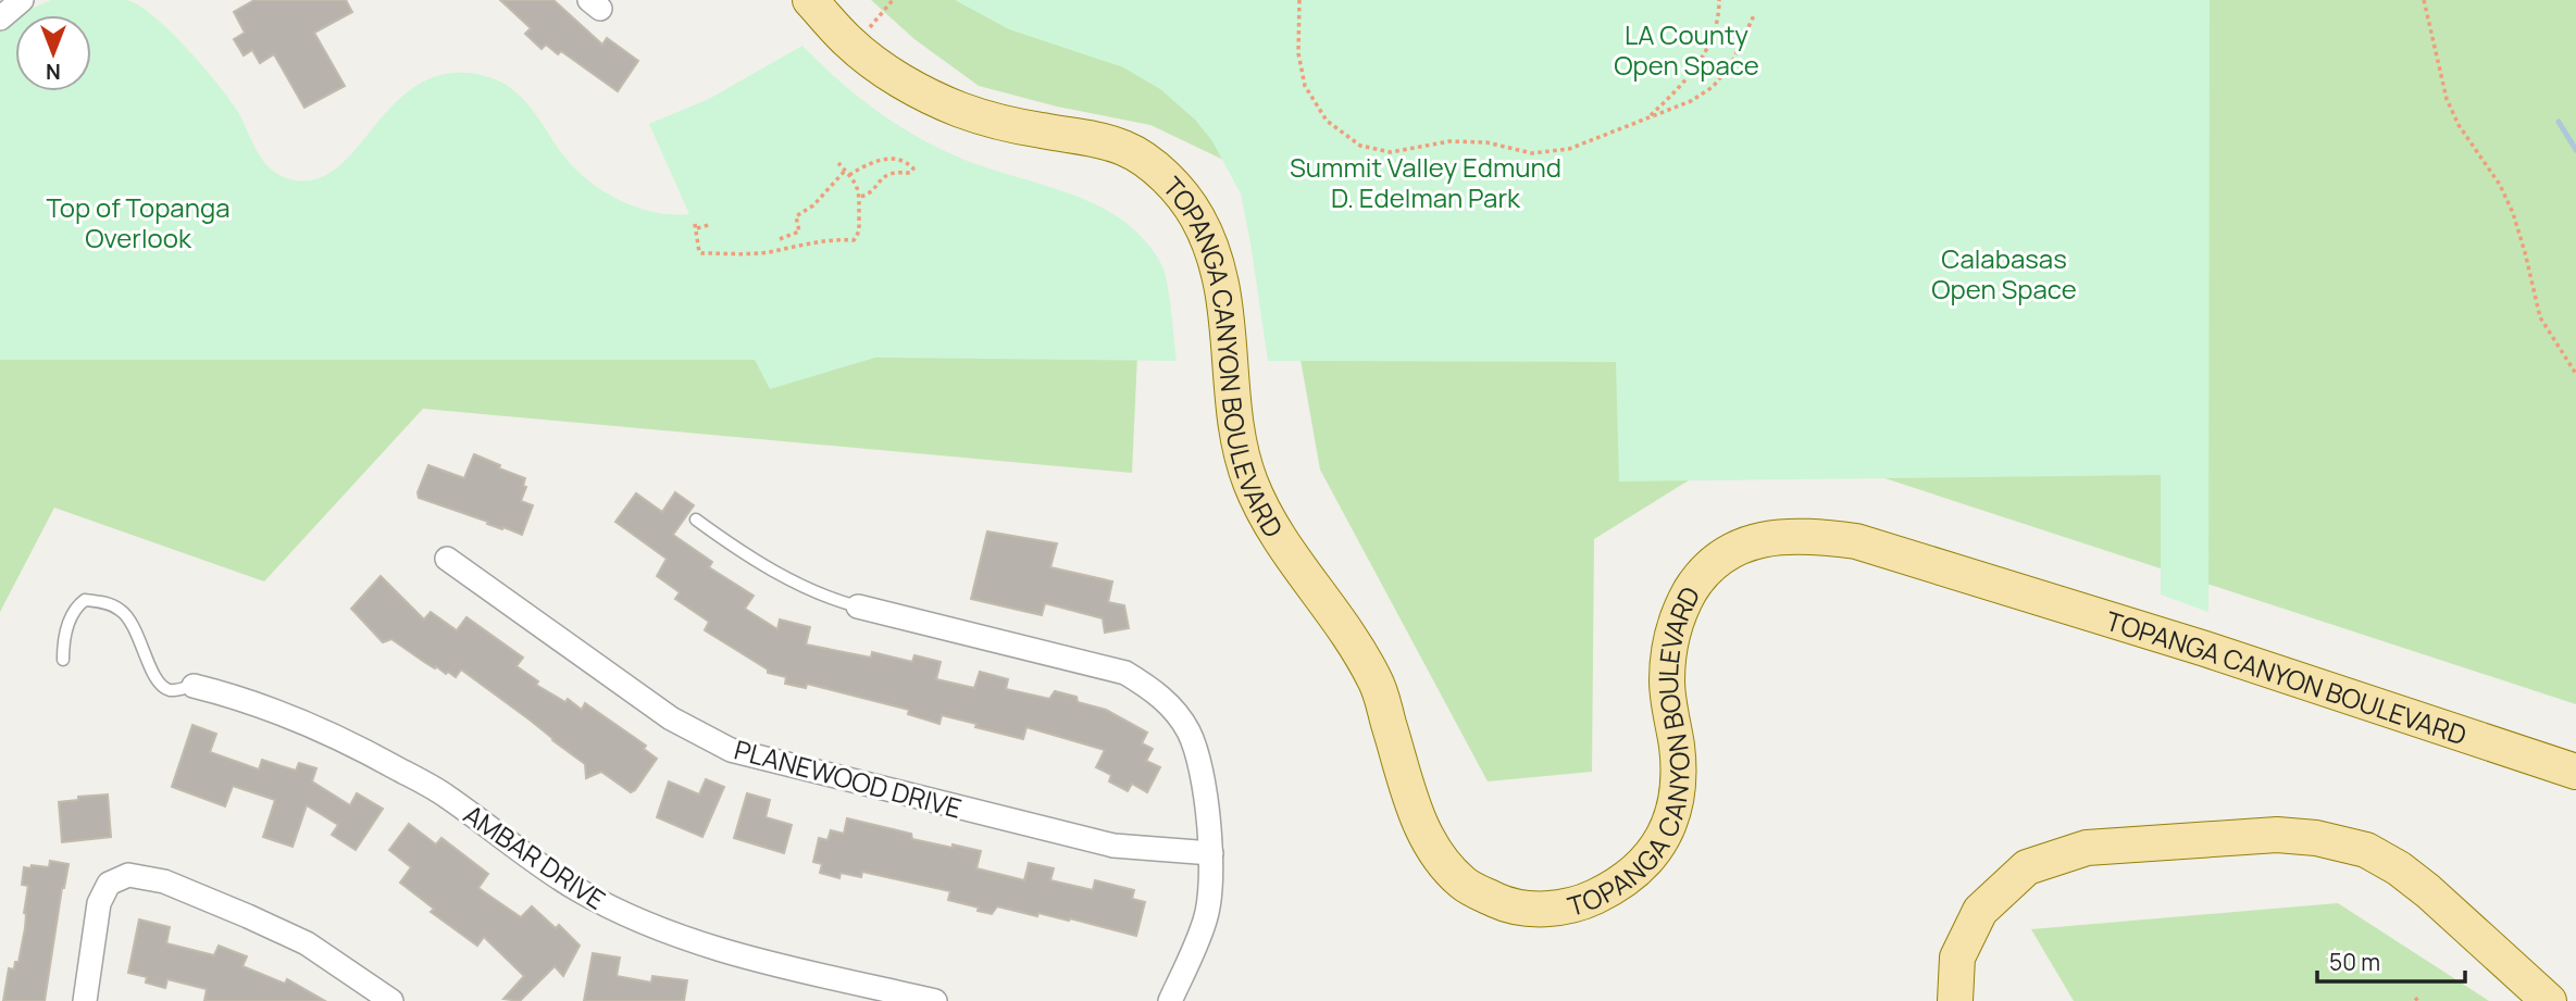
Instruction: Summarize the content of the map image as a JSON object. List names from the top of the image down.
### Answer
{
  "streets": {
    "main road": ["TOPANGA CANYON BOULEVARD"],
    "street": ["PLANEWOOD DRIVE", "AMBAR DRIVE"]
  },
  "parks": [
    "LA County Open Space",
    "Summit Valley Edmund D. Edelman Park",
    "Top of Topanga Overlook",
    "Calabasas Open Space"
  ],
  "scale_bar": "50 m",
  "north": "bottom"
}
